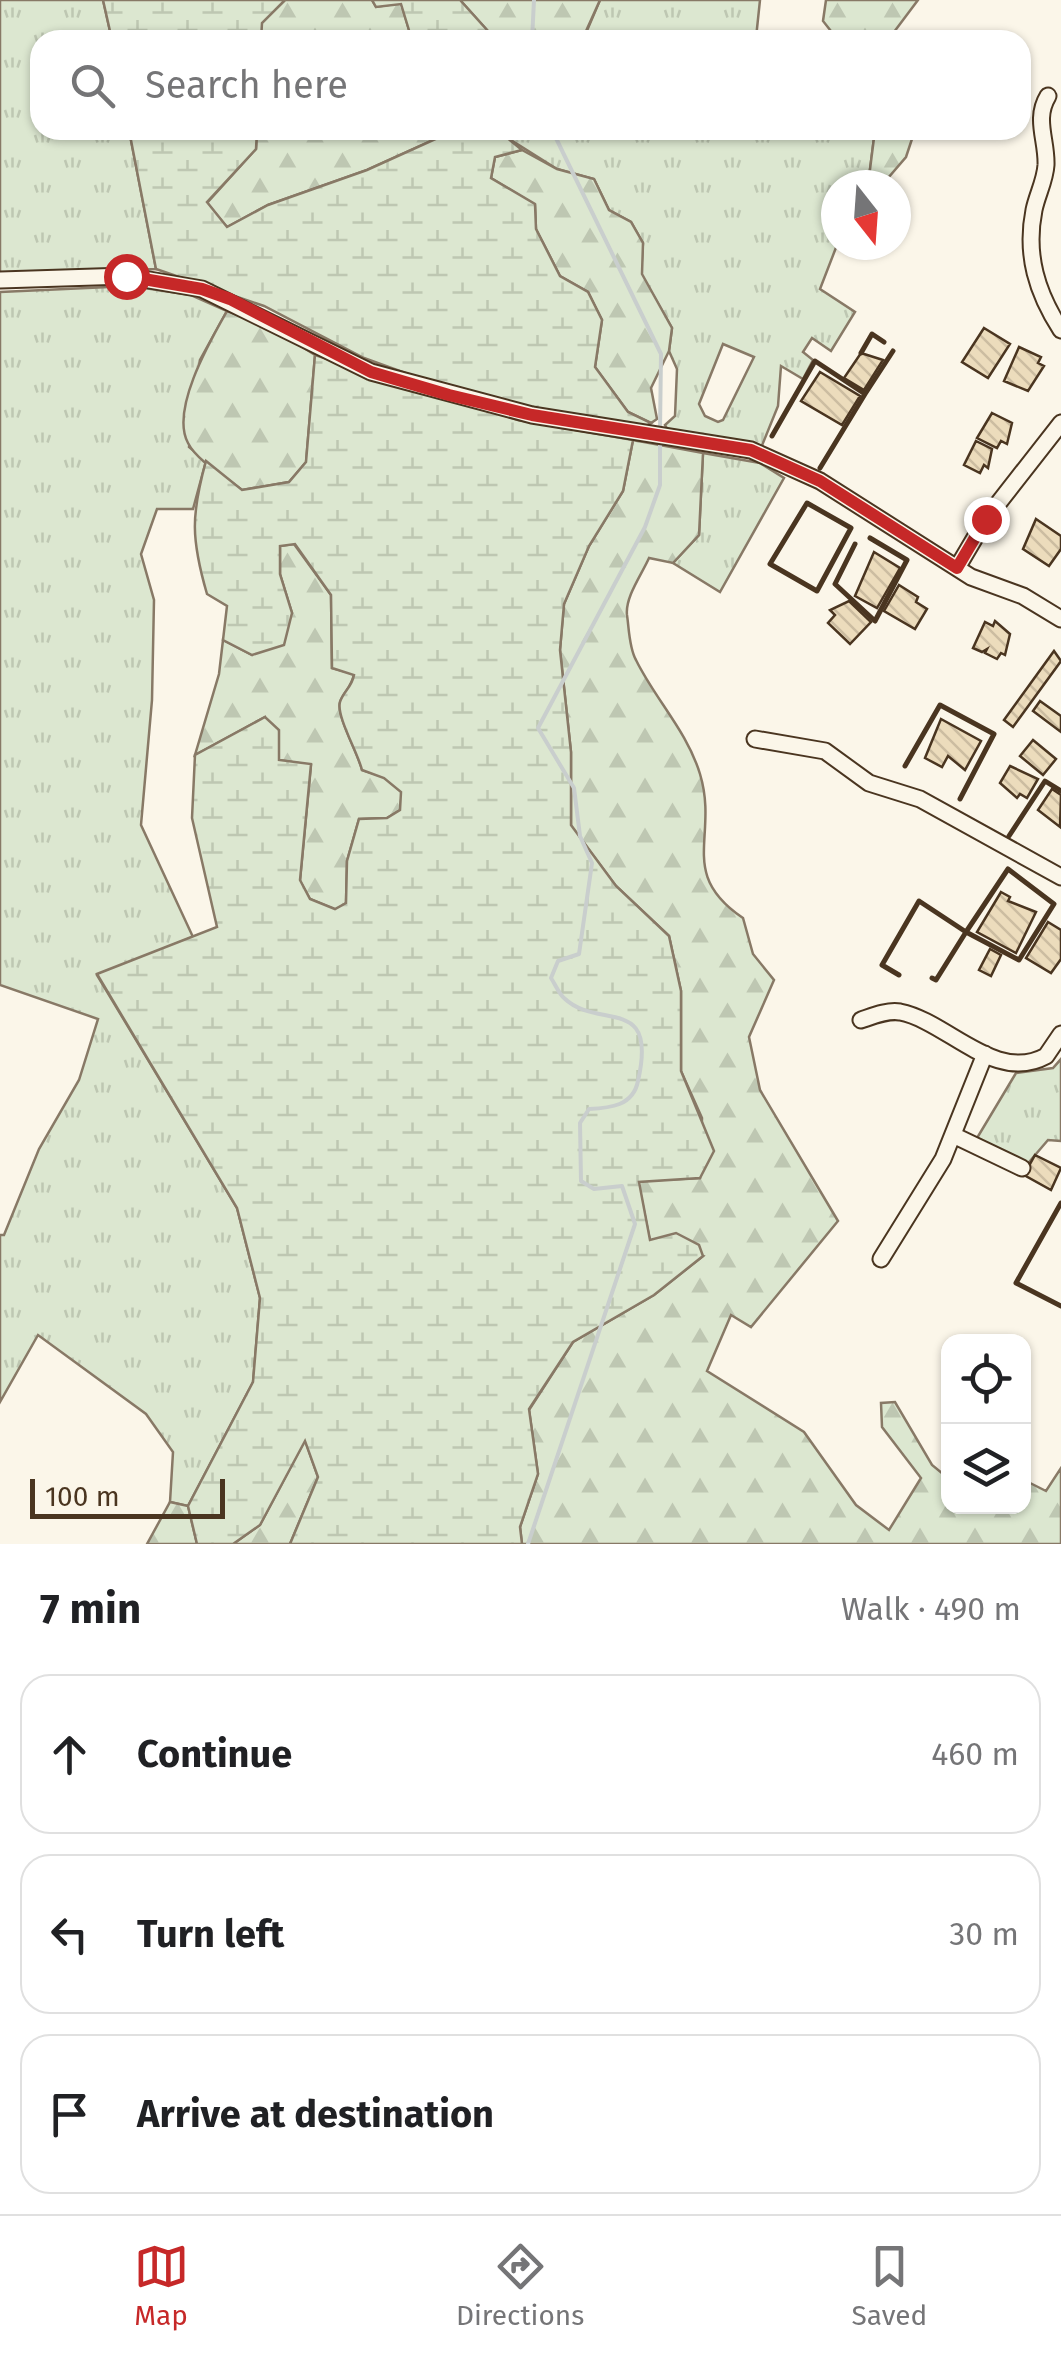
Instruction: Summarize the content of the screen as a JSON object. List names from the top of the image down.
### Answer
{
  "scale_bar": "100 m",
  "north": "bottom",
  "page": {
    "search": "Search here",
    "scale": "100 m",
    "heading": ["7 min", "Walk · 490 m"],
    "list": [
      ["Continue", "460 m"],
      ["Turn left", "30 m"],
      "Arrive at destination"
    ],
    "nav": ["Map", "Directions", "Saved"]
  }
}
